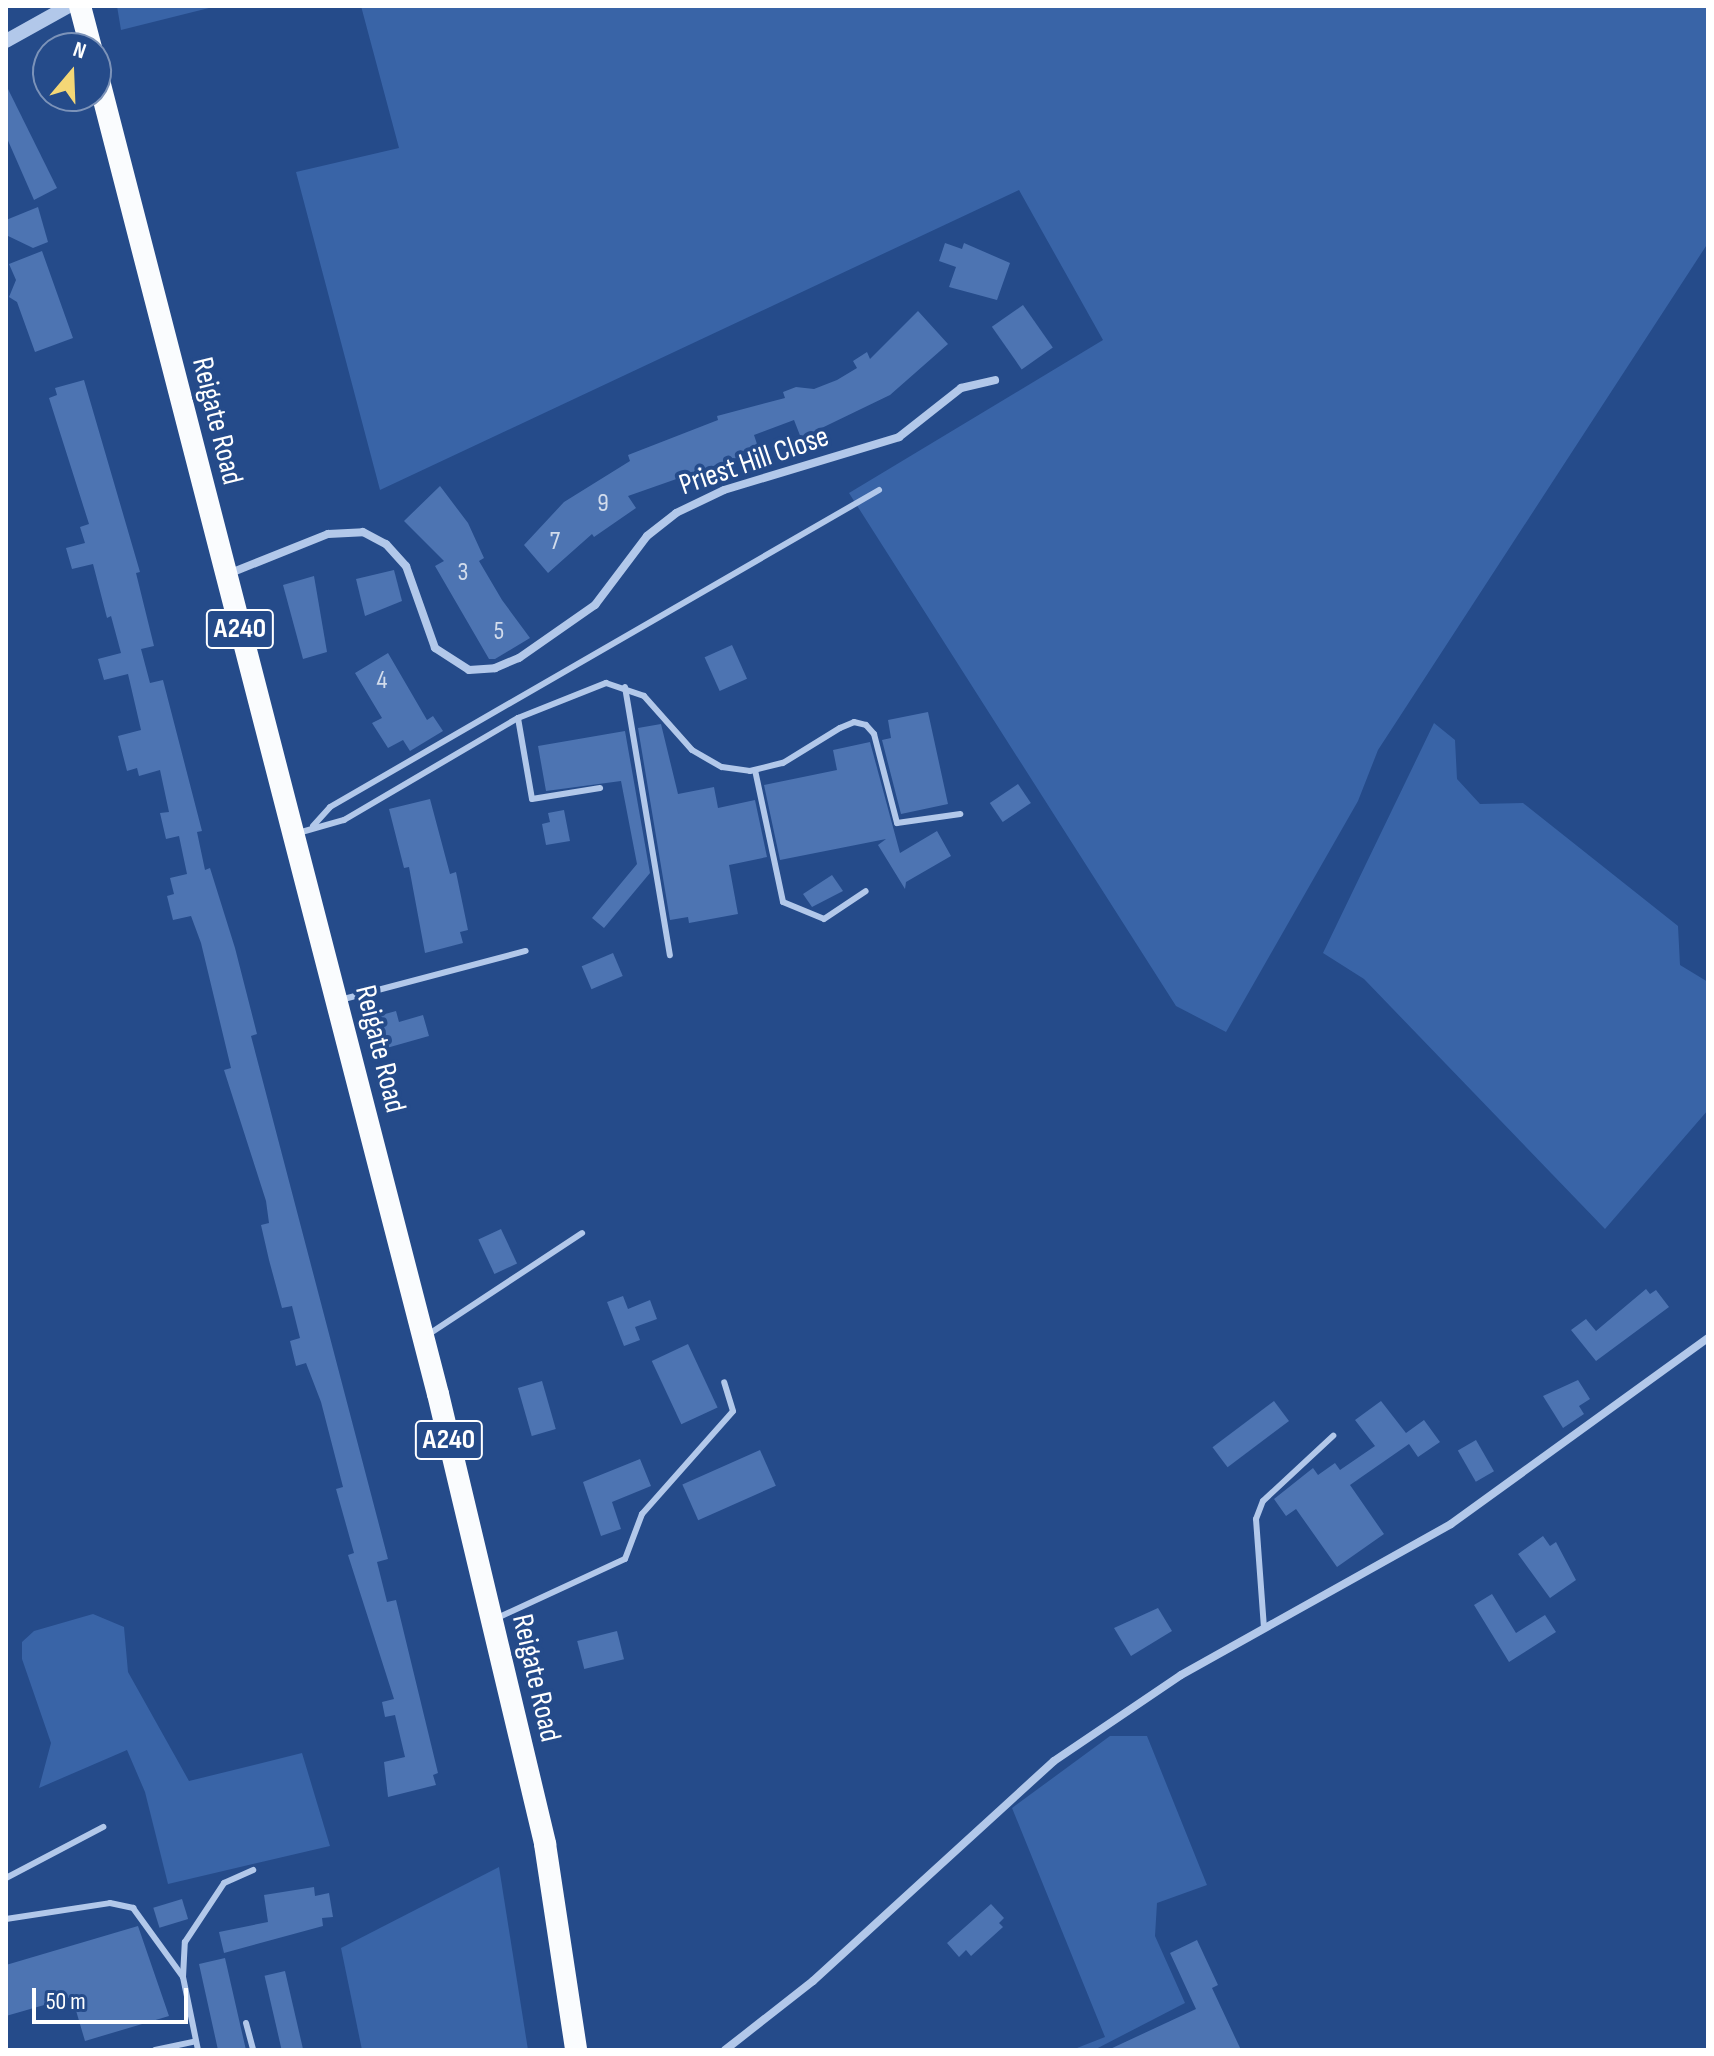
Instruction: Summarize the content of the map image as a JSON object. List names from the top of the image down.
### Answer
{
  "streets": {
    "highway": ["Reigate Road", "A240"],
    "street": ["Priest Hill Close"]
  },
  "crossings": [
    ["Reigate Road", "Priest Hill Close"]
  ],
  "house_numbers": [
    "9",
    "7",
    "3",
    "5",
    "4"
  ],
  "scale_bar": "50 m",
  "north": "top"
}
